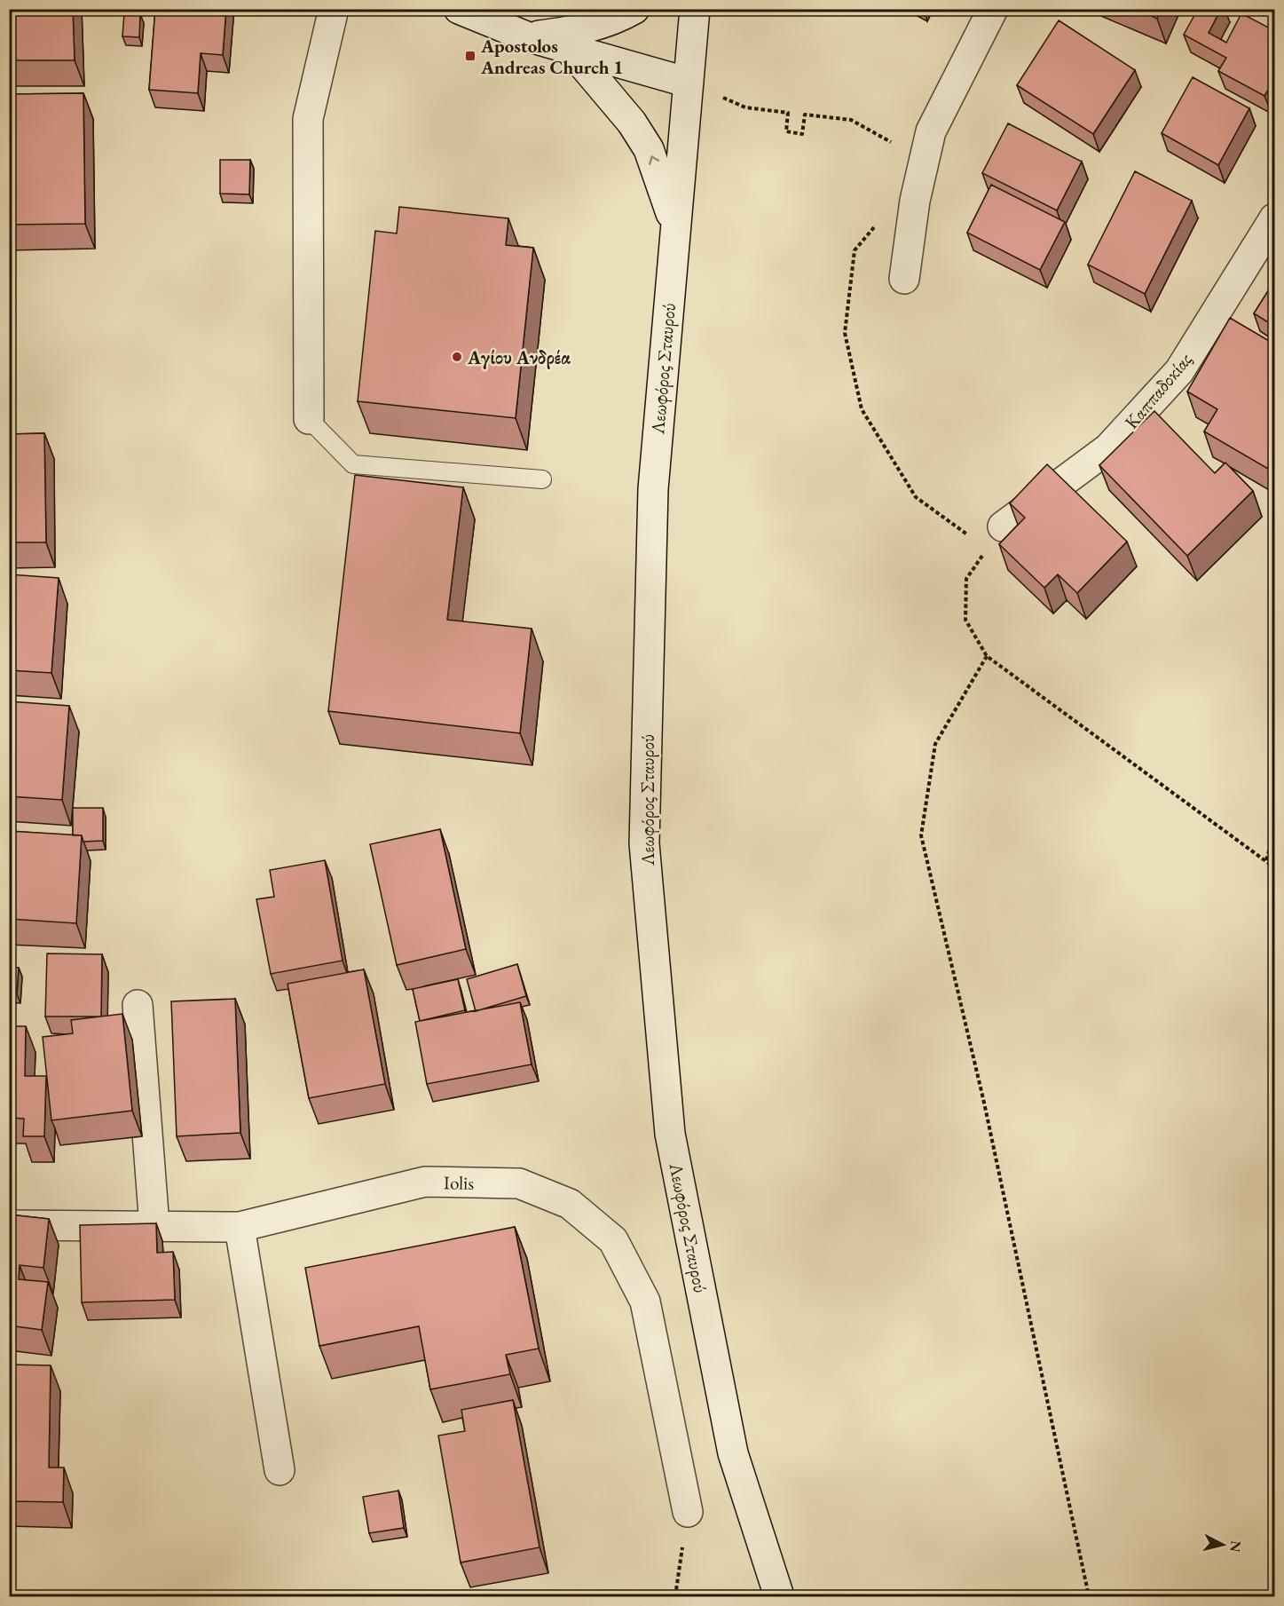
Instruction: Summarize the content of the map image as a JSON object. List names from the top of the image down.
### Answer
{
  "streets": {
    "street": ["Λεωφόρος Σταυρού", "Καππαδοκίας", "Iolis"]
  },
  "places": {
    "transit": ["Apostolos Andreas Church 1"],
    "other": ["Αγίου Ανδρέα"]
  },
  "north": "right"
}
